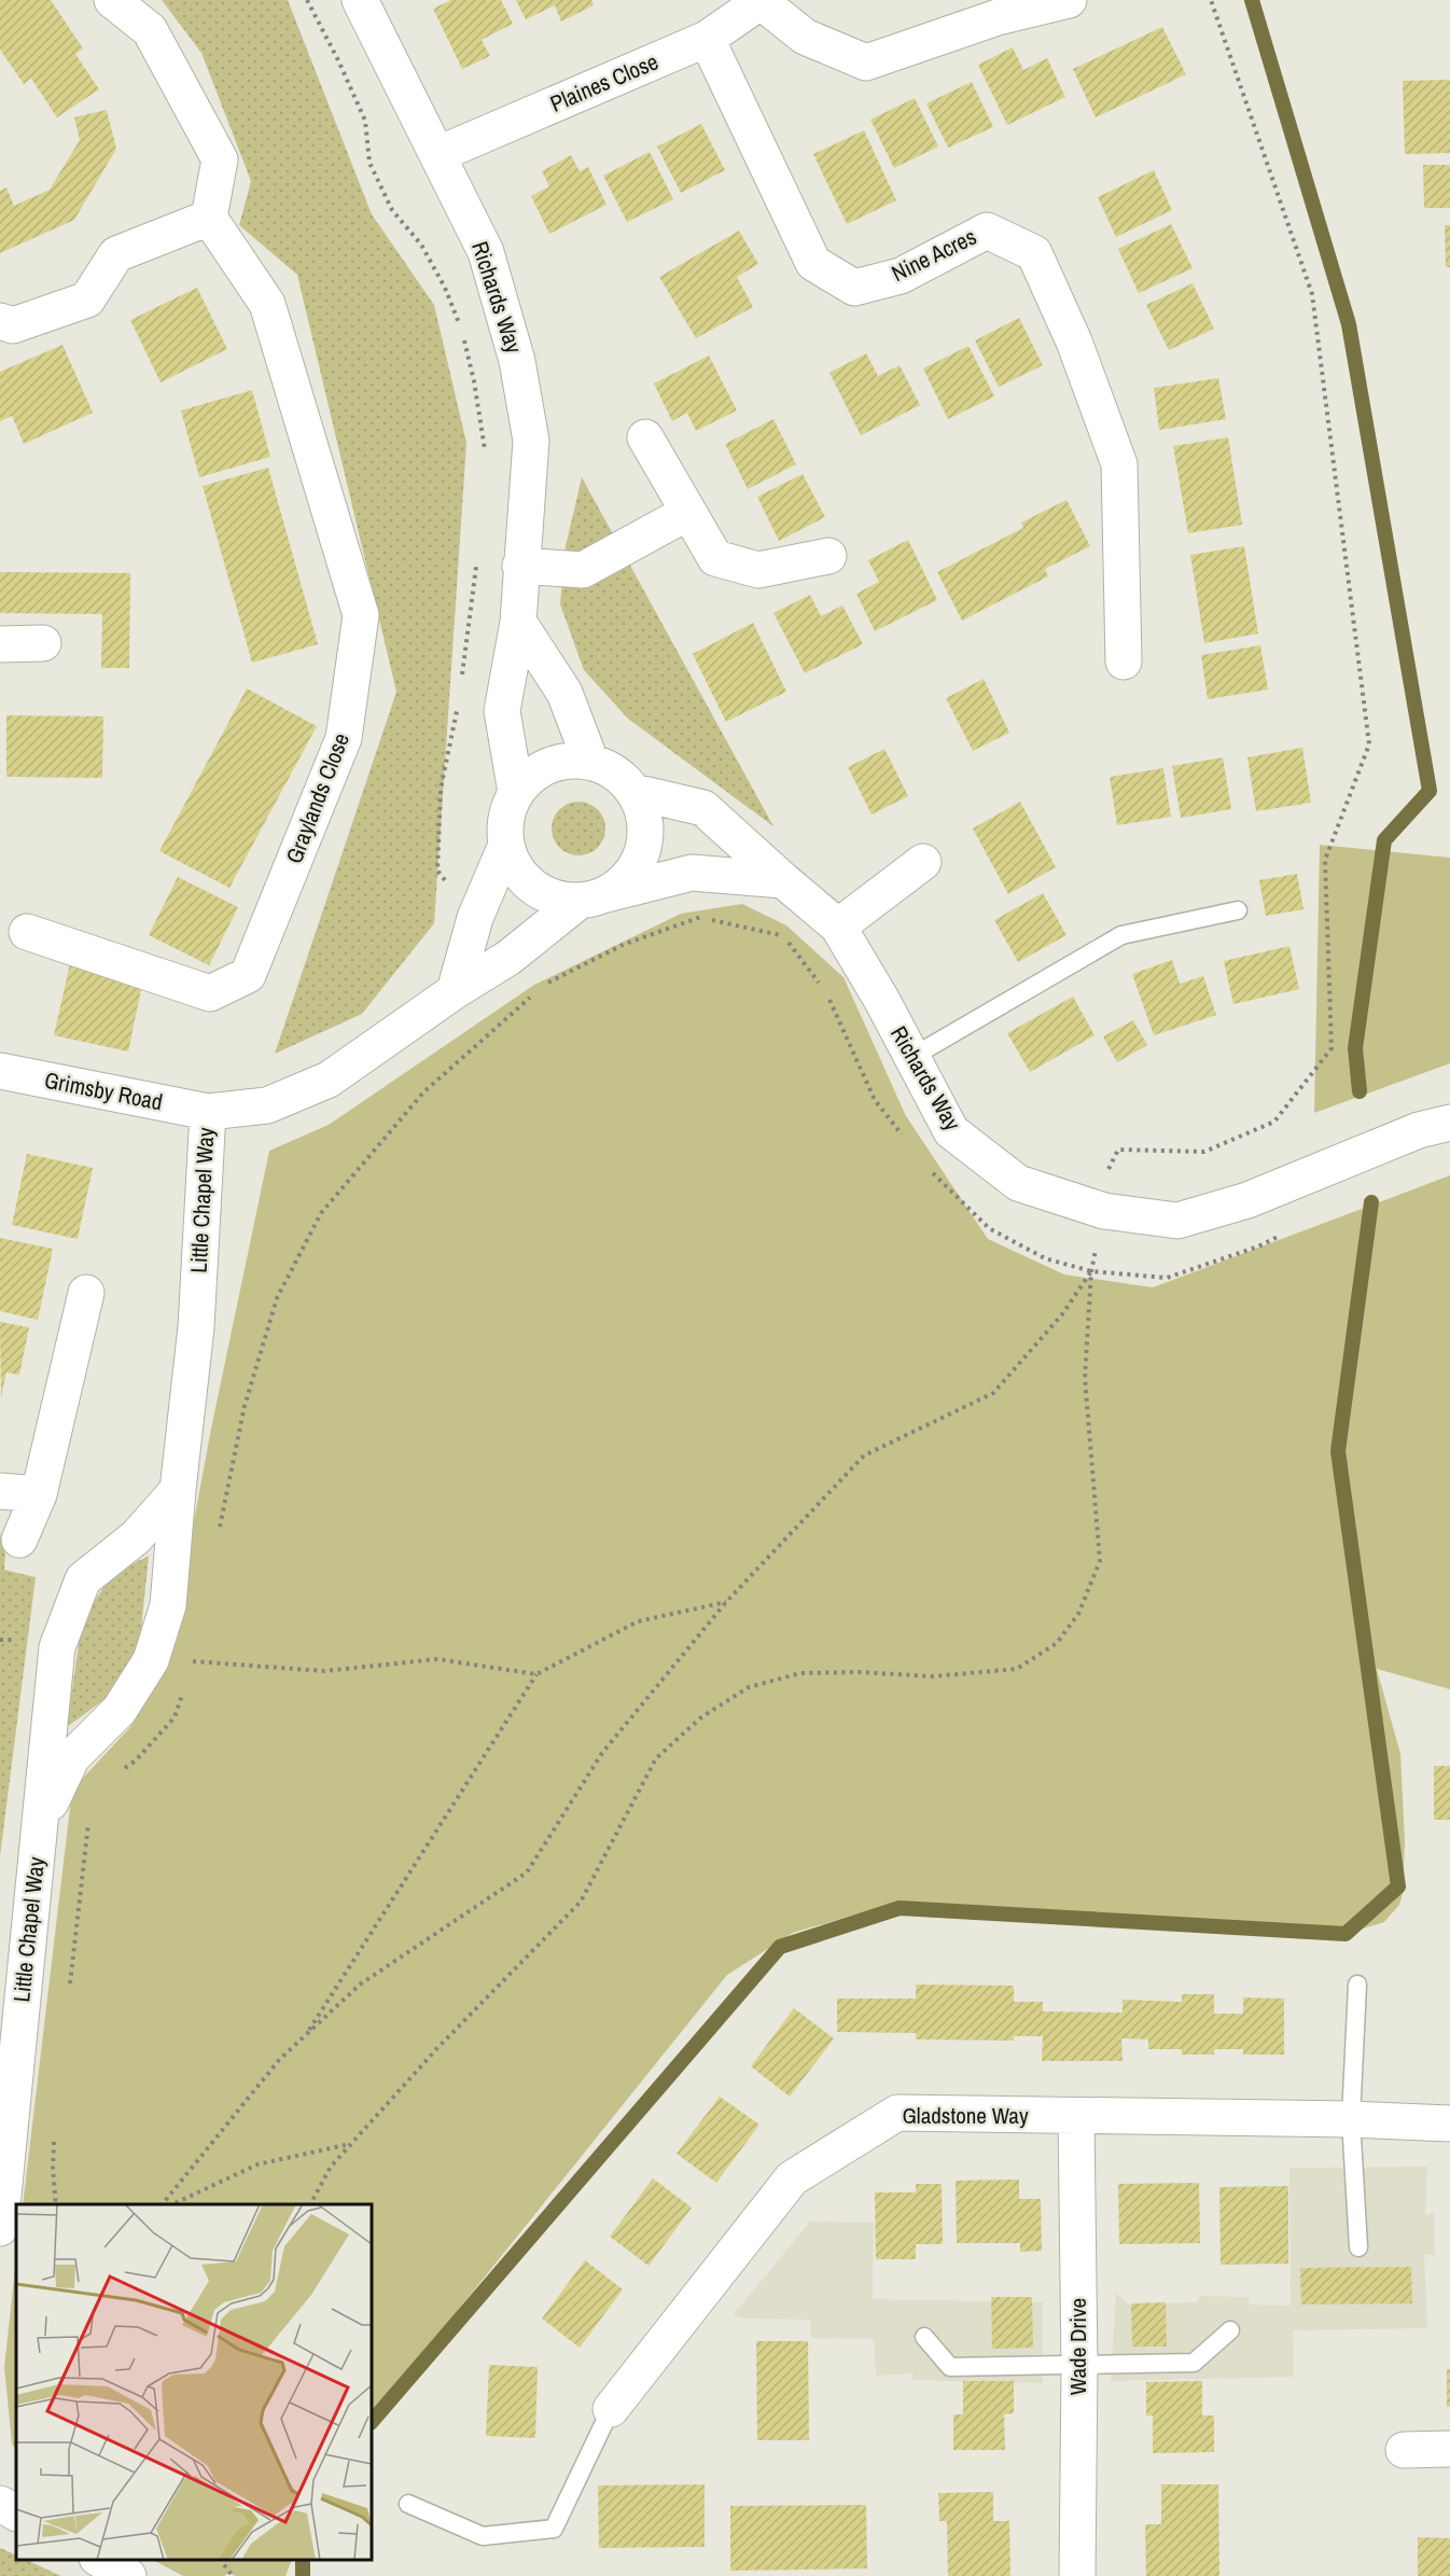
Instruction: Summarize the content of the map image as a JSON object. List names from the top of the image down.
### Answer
{
  "streets": {
    "street": [
      "Plaines Close",
      "Nine Acres",
      "Richards Way",
      "Graylands Close",
      "Grimsby Road",
      "Little Chapel Way",
      "Gladstone Way",
      "Wade Drive"
    ]
  },
  "crossings": [
    ["Plaines Close", "Nine Acres"],
    ["Plaines Close", "Richards Way"],
    ["Richards Way", "Little Chapel Way"],
    ["Grimsby Road", "Little Chapel Way"],
    ["Gladstone Way", "Wade Drive"]
  ]
}
